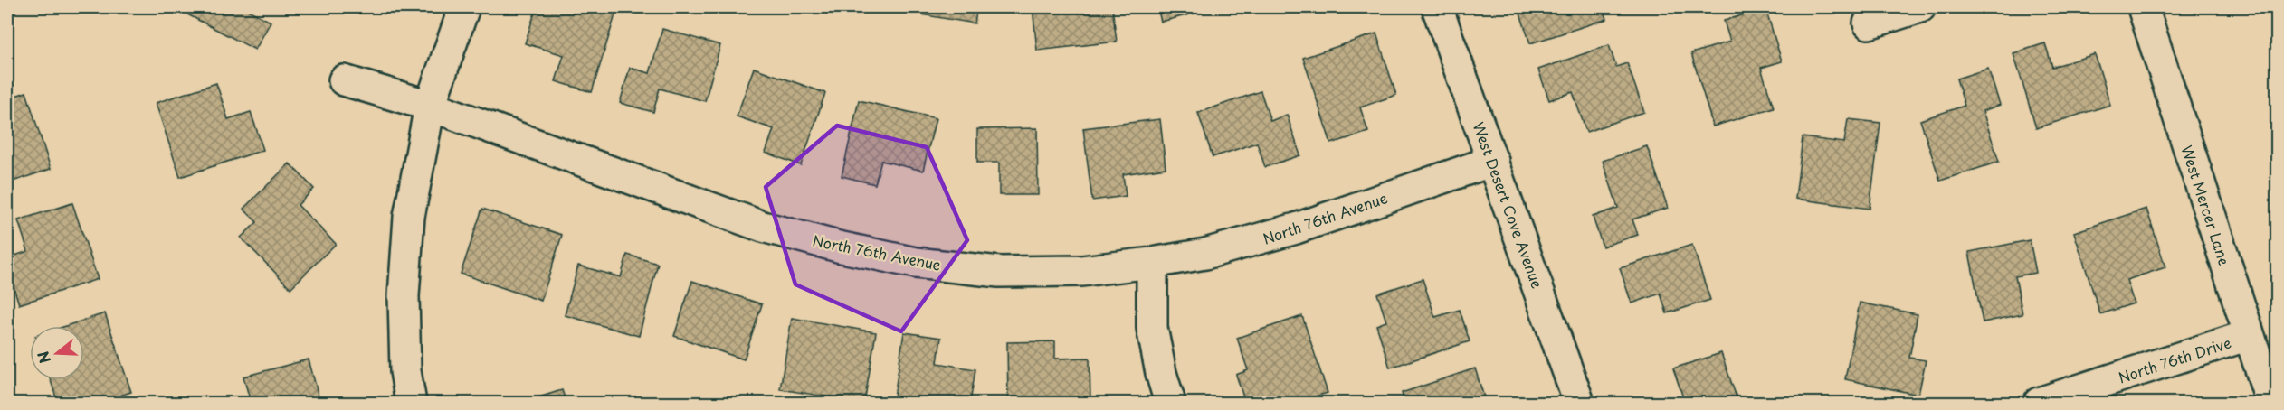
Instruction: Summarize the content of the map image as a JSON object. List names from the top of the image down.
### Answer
{
  "streets": {
    "street": [
      "West Desert Cove Avenue",
      "West Mercer Lane",
      "North 76th Avenue",
      "North 76th Drive"
    ]
  },
  "crossings": [
    ["West Desert Cove Avenue", "North 76th Avenue"],
    ["West Mercer Lane", "North 76th Drive"]
  ],
  "north": "left"
}
